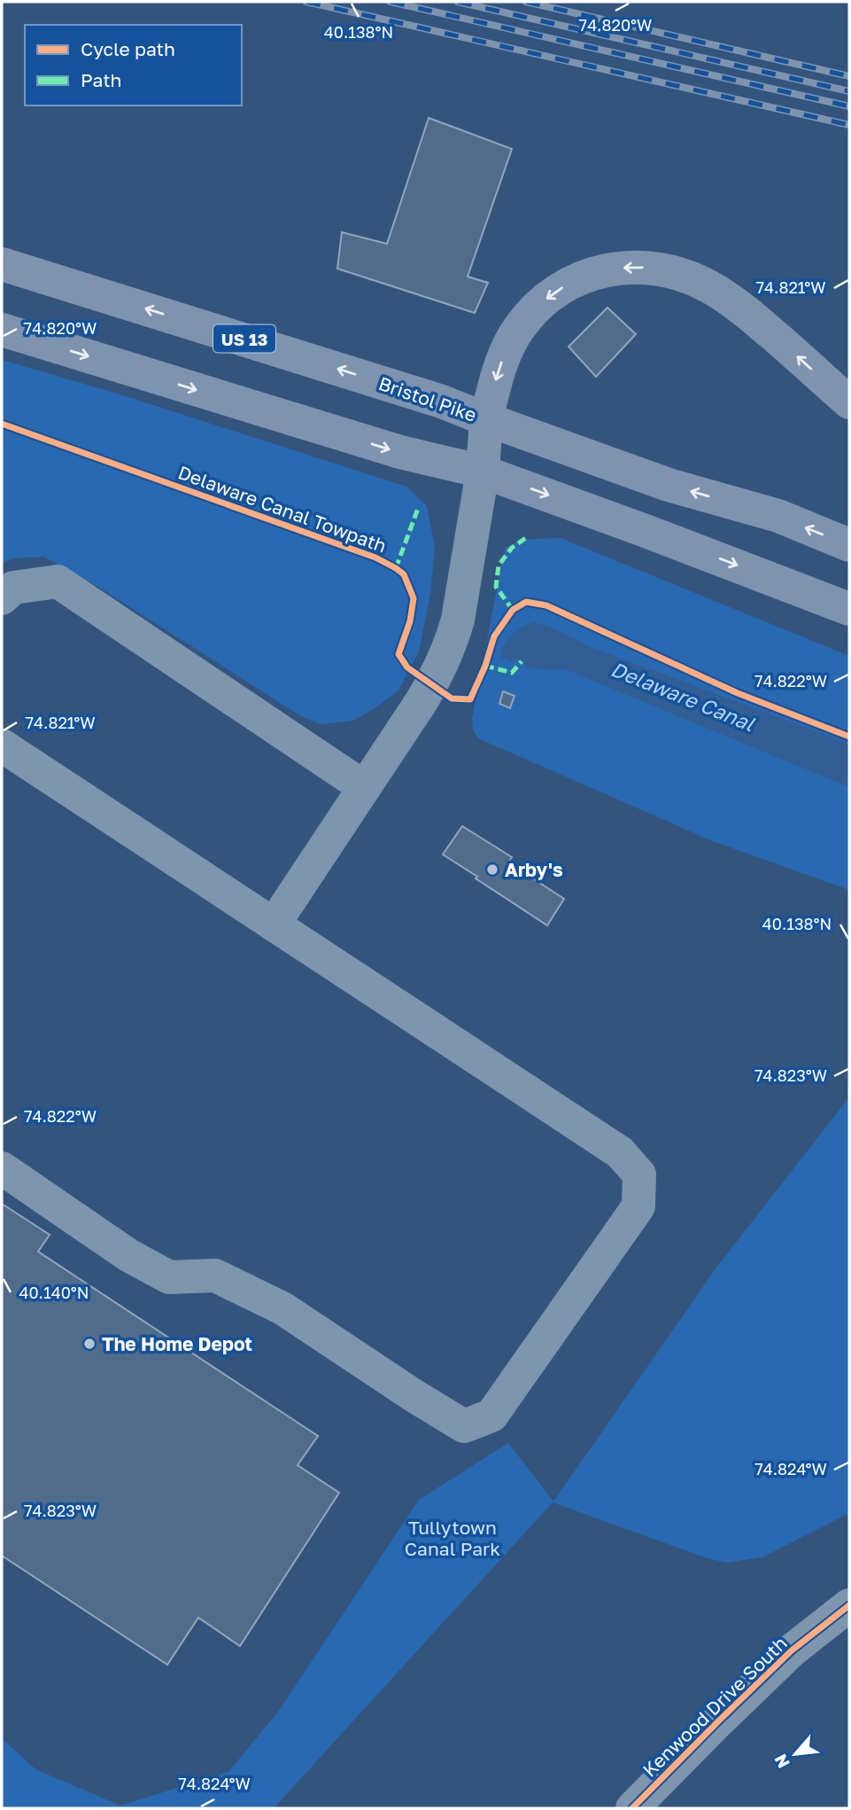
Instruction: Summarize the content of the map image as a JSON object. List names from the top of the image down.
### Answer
{
  "streets": {
    "highway": ["US 13", "Bristol Pike"],
    "street": ["Kenwood Drive South"],
    "cycle path": ["Delaware Canal Towpath"]
  },
  "water": ["Delaware Canal"],
  "parks": ["Tullytown Canal Park"],
  "places": ["Arby's", "The Home Depot"],
  "legend": ["Cycle path", "Path"],
  "north": "bottom left",
  "coordinates": [
    "74.820°W",
    "40.138°N",
    "74.821°W",
    "74.822°W",
    "74.823°W",
    "40.140°N",
    "74.824°W"
  ]
}
